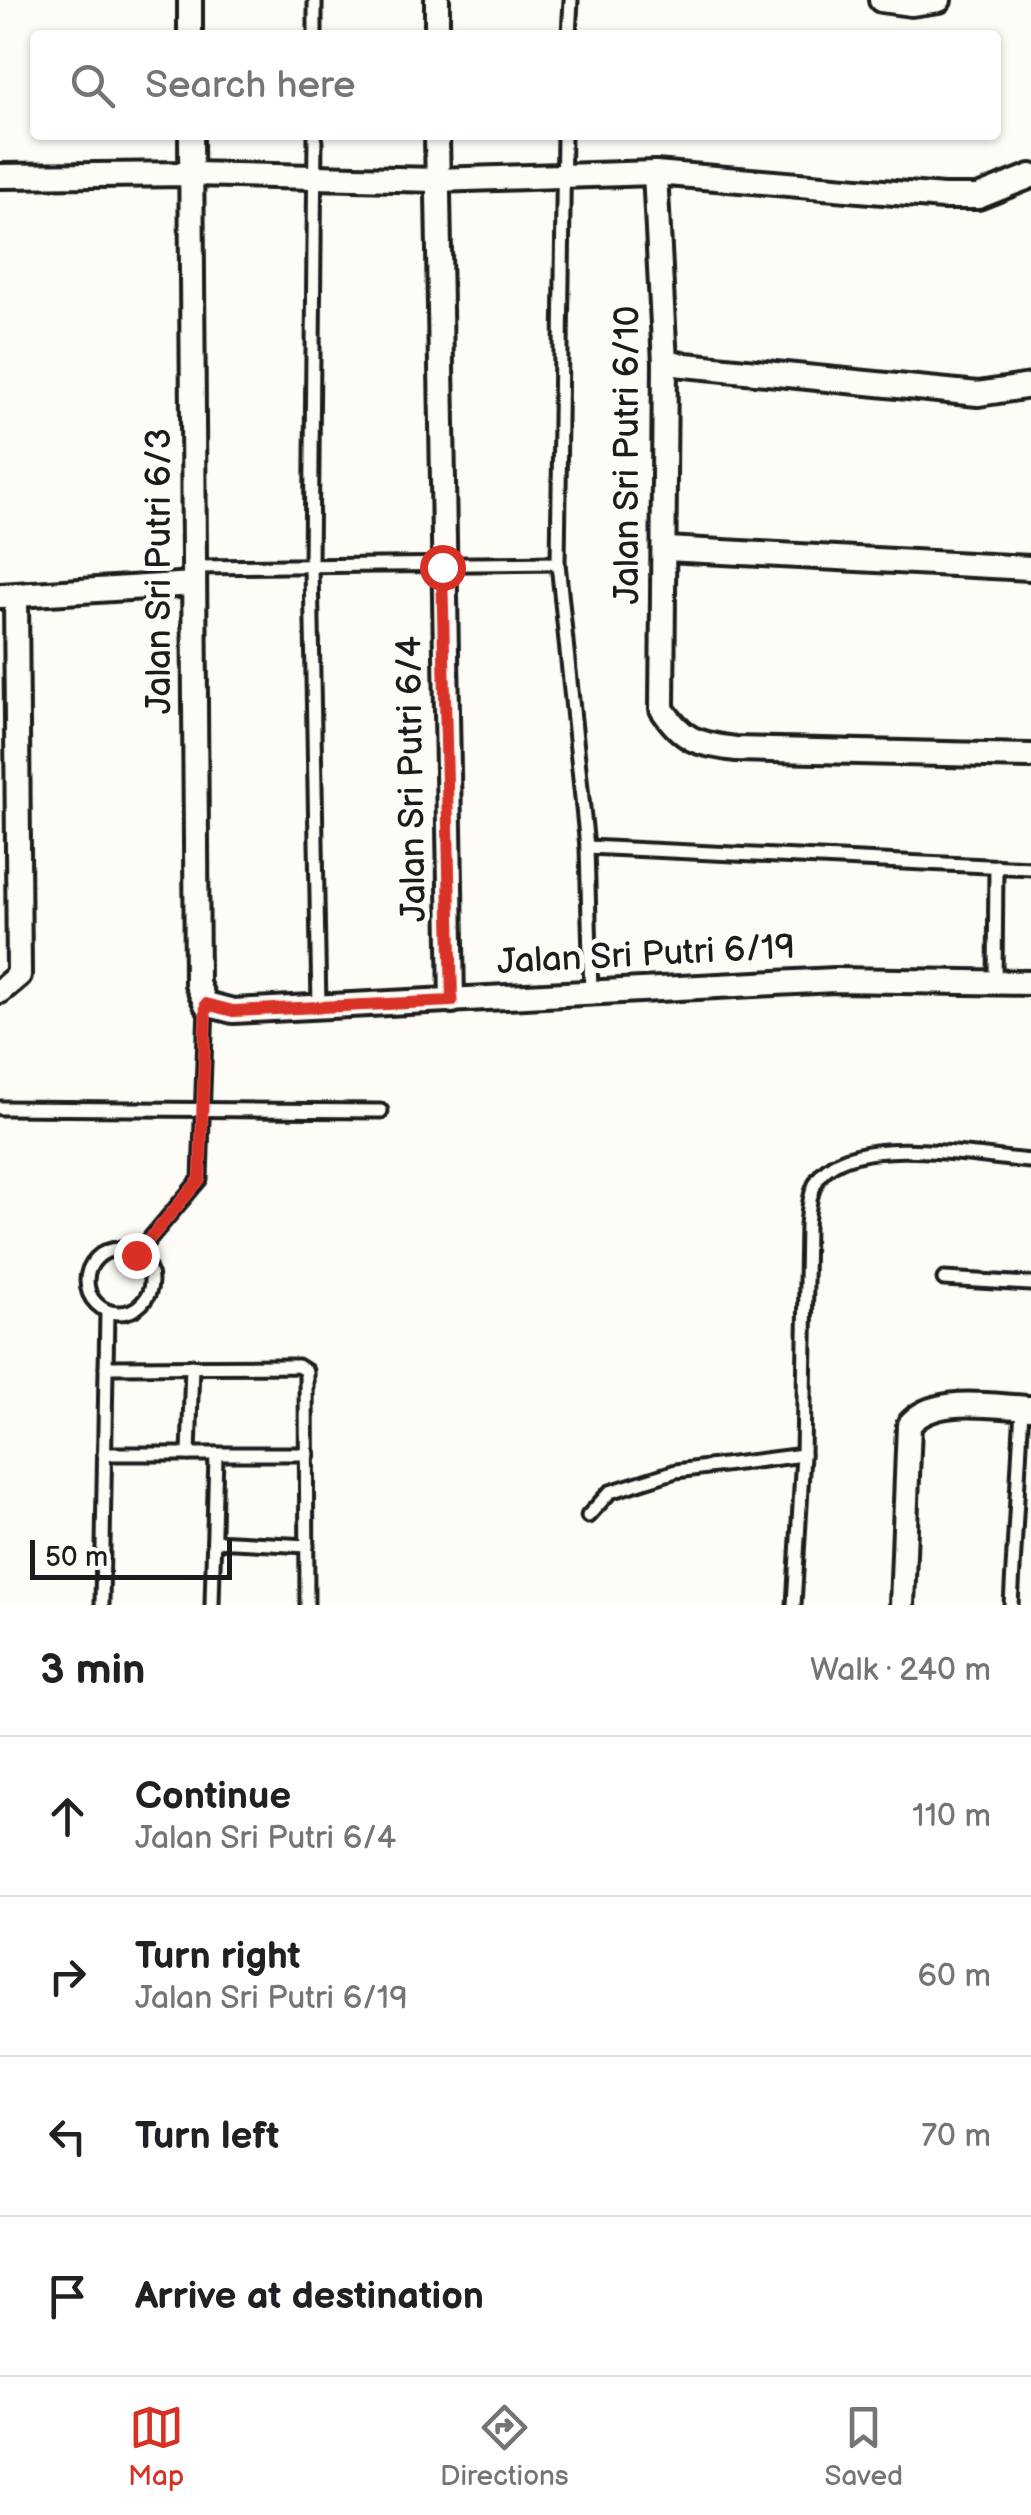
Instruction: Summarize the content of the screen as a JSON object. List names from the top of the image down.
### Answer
{
  "streets": {
    "street": [
      "Jalan Sri Putri 6/10",
      "Jalan Sri Putri 6/3",
      "Jalan Sri Putri 6/4",
      "Jalan Sri Putri 6/19"
    ]
  },
  "crossings": [
    ["Jalan Sri Putri 6/3", "Jalan Sri Putri 6/19"],
    ["Jalan Sri Putri 6/4", "Jalan Sri Putri 6/19"]
  ],
  "scale_bar": "50 m",
  "page": {
    "search": "Search here",
    "scale": "50 m",
    "heading": ["3 min", "Walk · 240 m"],
    "list": [
      ["Continue", "Jalan Sri Putri 6/4", "110 m"],
      ["Turn right", "Jalan Sri Putri 6/19", "60 m"],
      ["Turn left", "70 m"],
      "Arrive at destination"
    ],
    "nav": ["Map", "Directions", "Saved"]
  }
}
